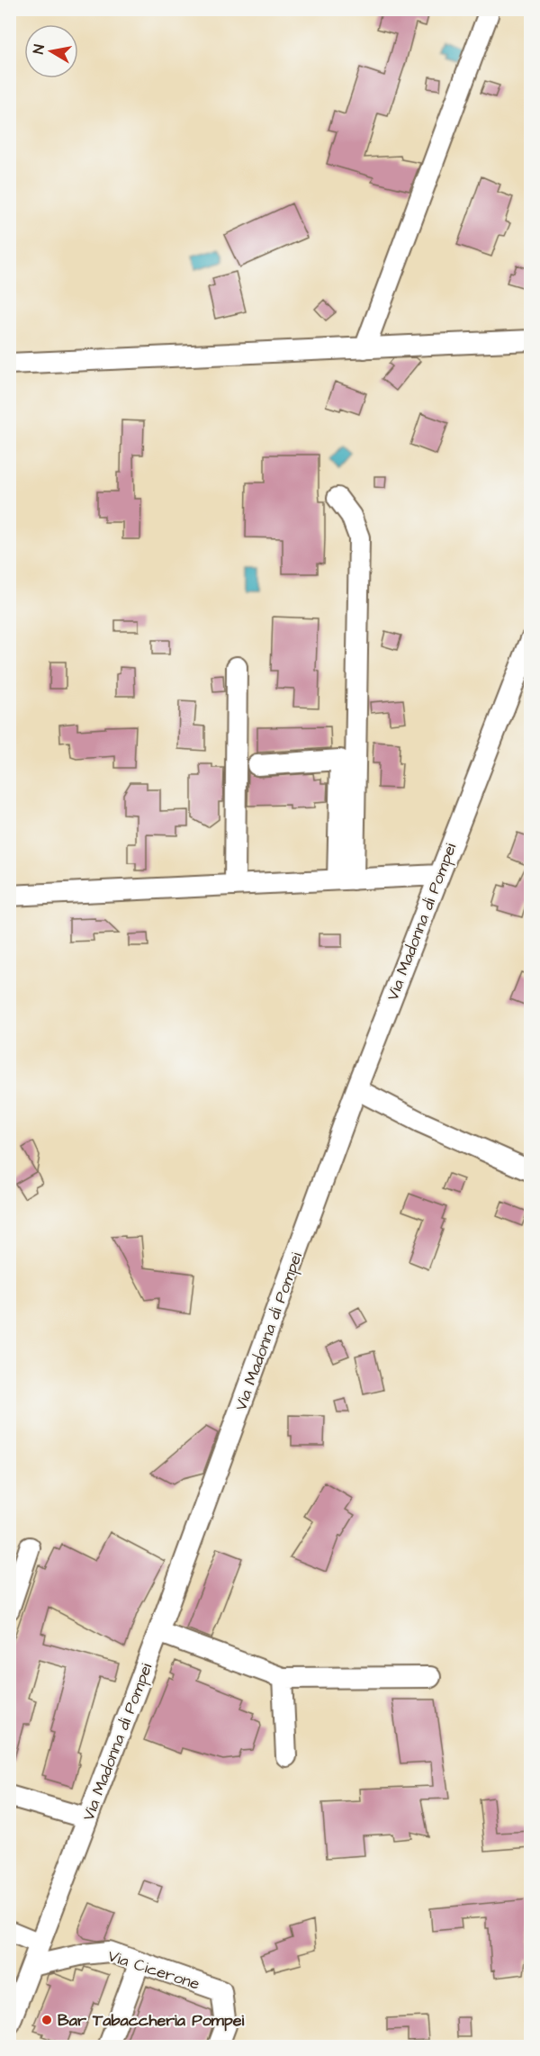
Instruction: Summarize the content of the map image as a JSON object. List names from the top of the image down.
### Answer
{
  "streets": {
    "street": ["Via Madonna di Pompei", "Via Cicerone"]
  },
  "crossings": [
    ["Via Madonna di Pompei", "Via Cicerone"]
  ],
  "places": ["Bar Tabaccheria Pompei"],
  "north": "left"
}
